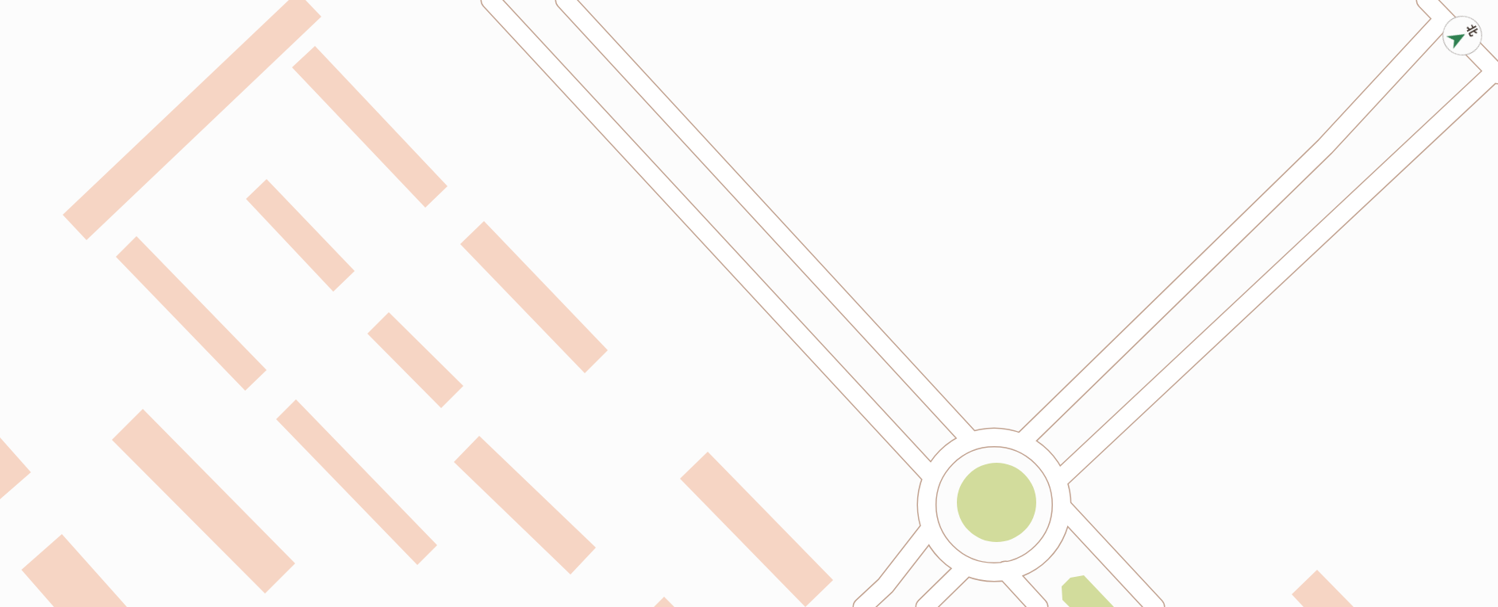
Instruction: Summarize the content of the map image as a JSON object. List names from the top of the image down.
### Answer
{
  "north": "top right"
}
